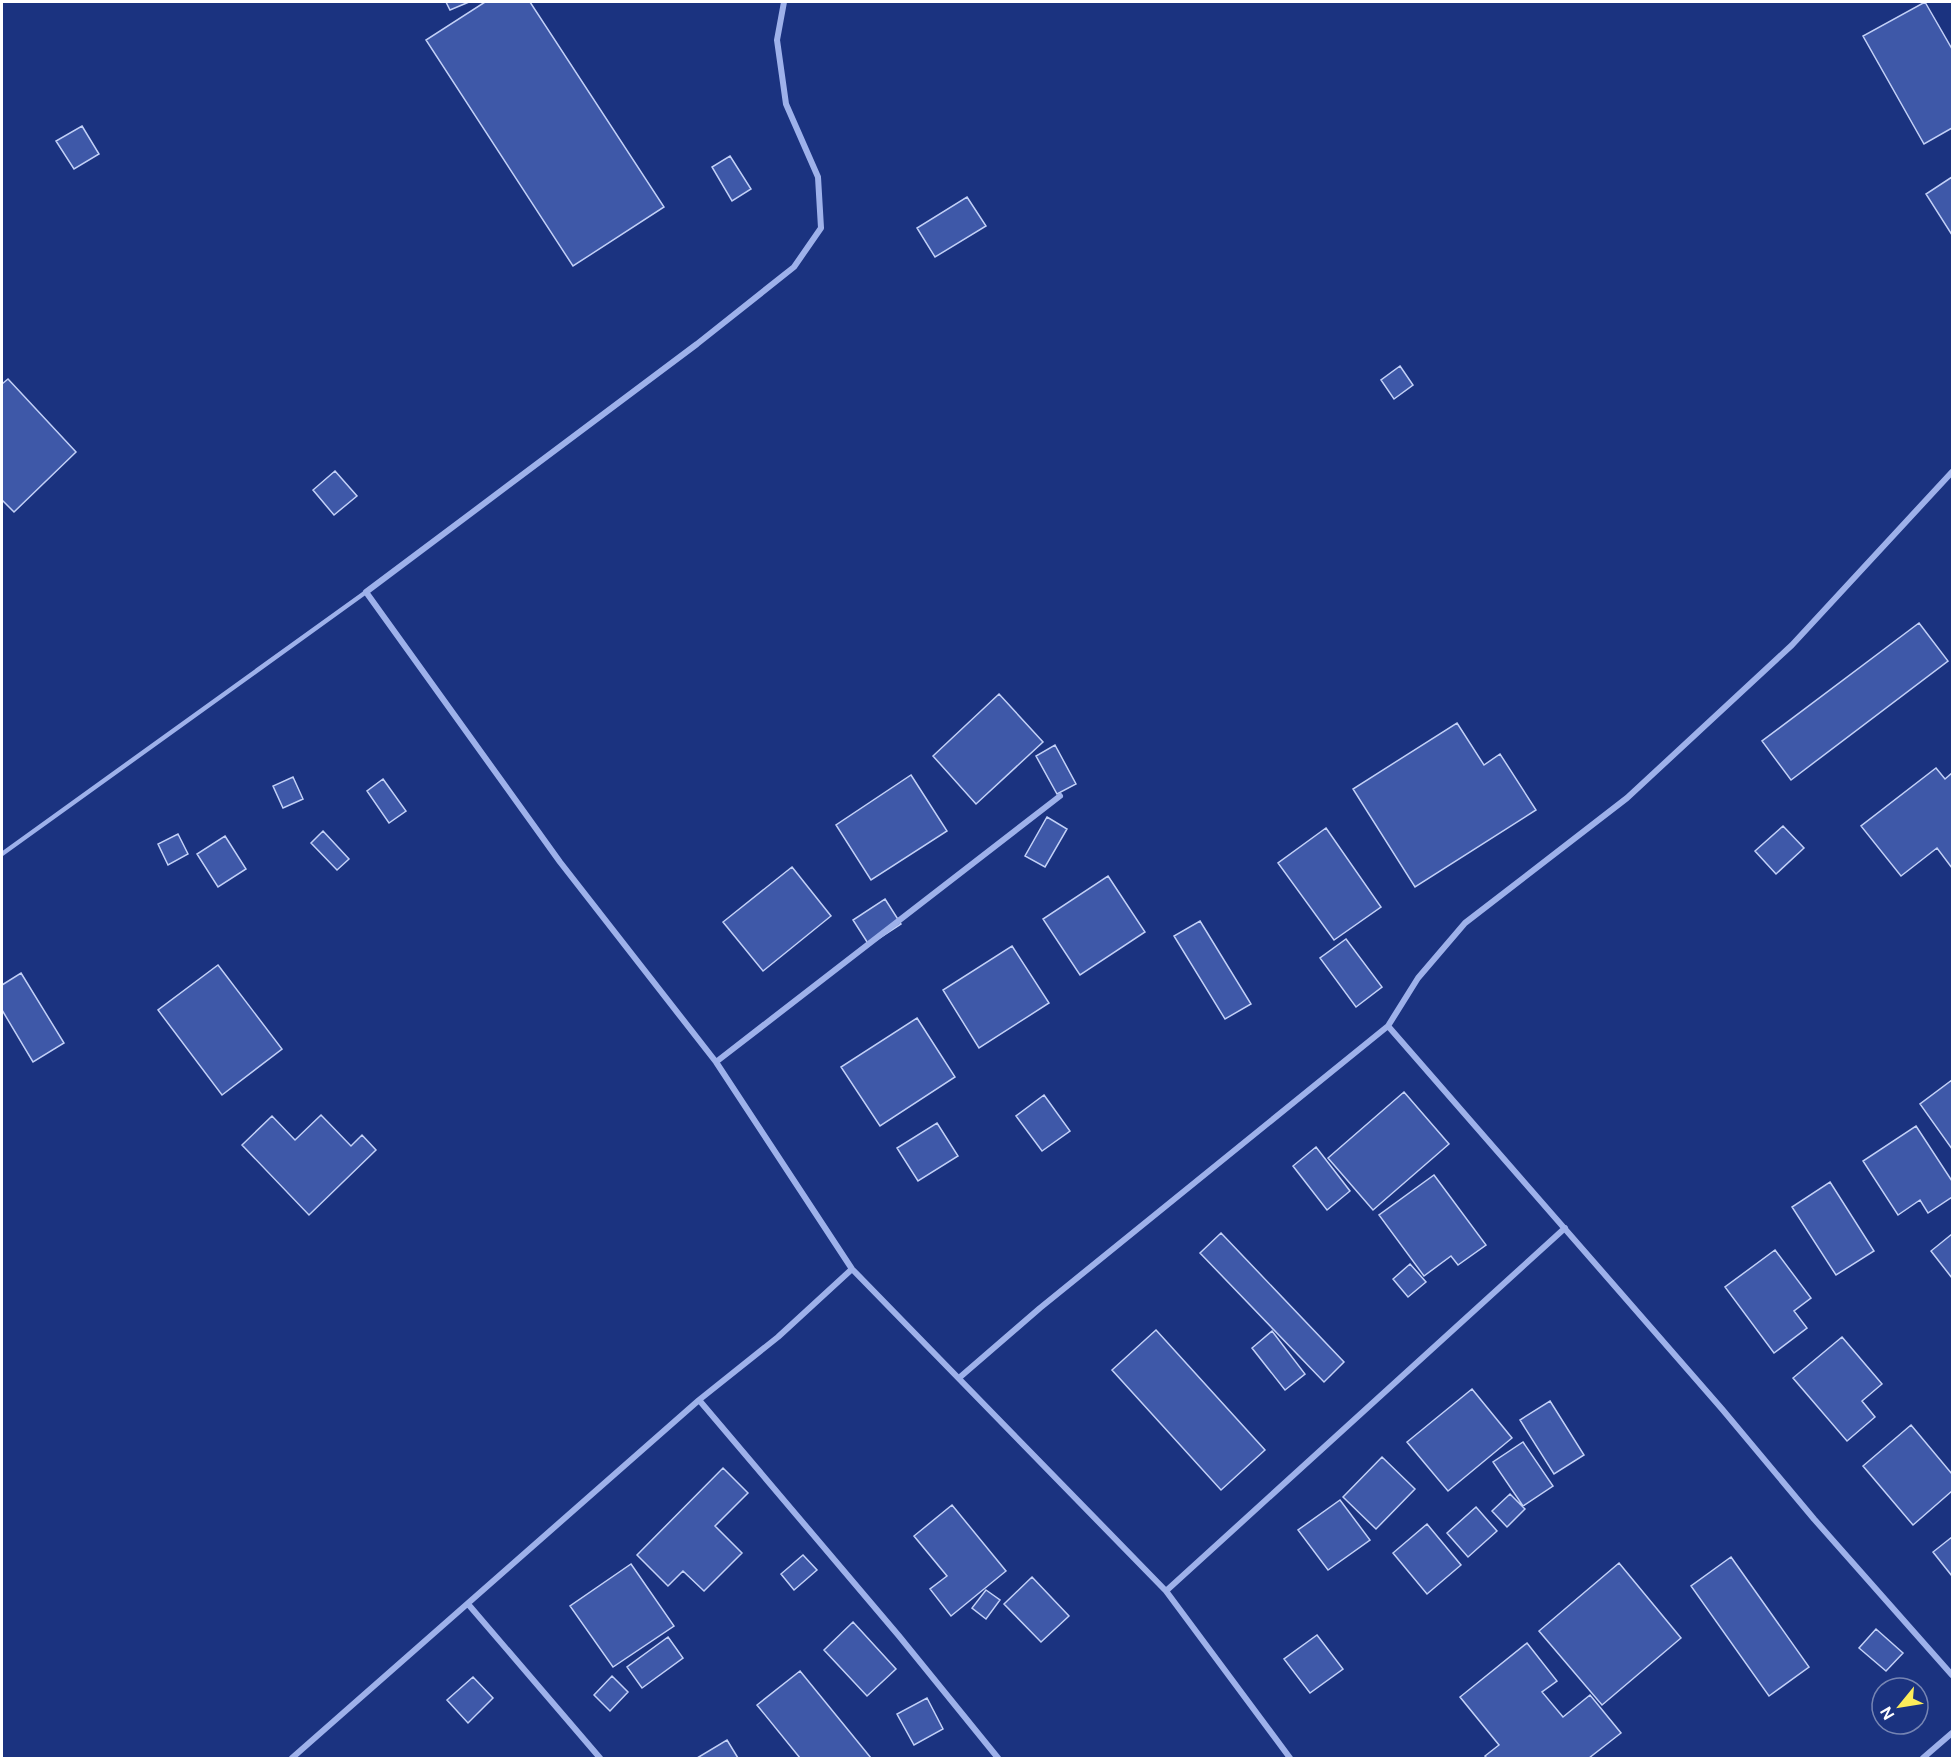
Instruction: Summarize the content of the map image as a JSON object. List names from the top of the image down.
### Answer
{
  "north": "bottom left"
}
